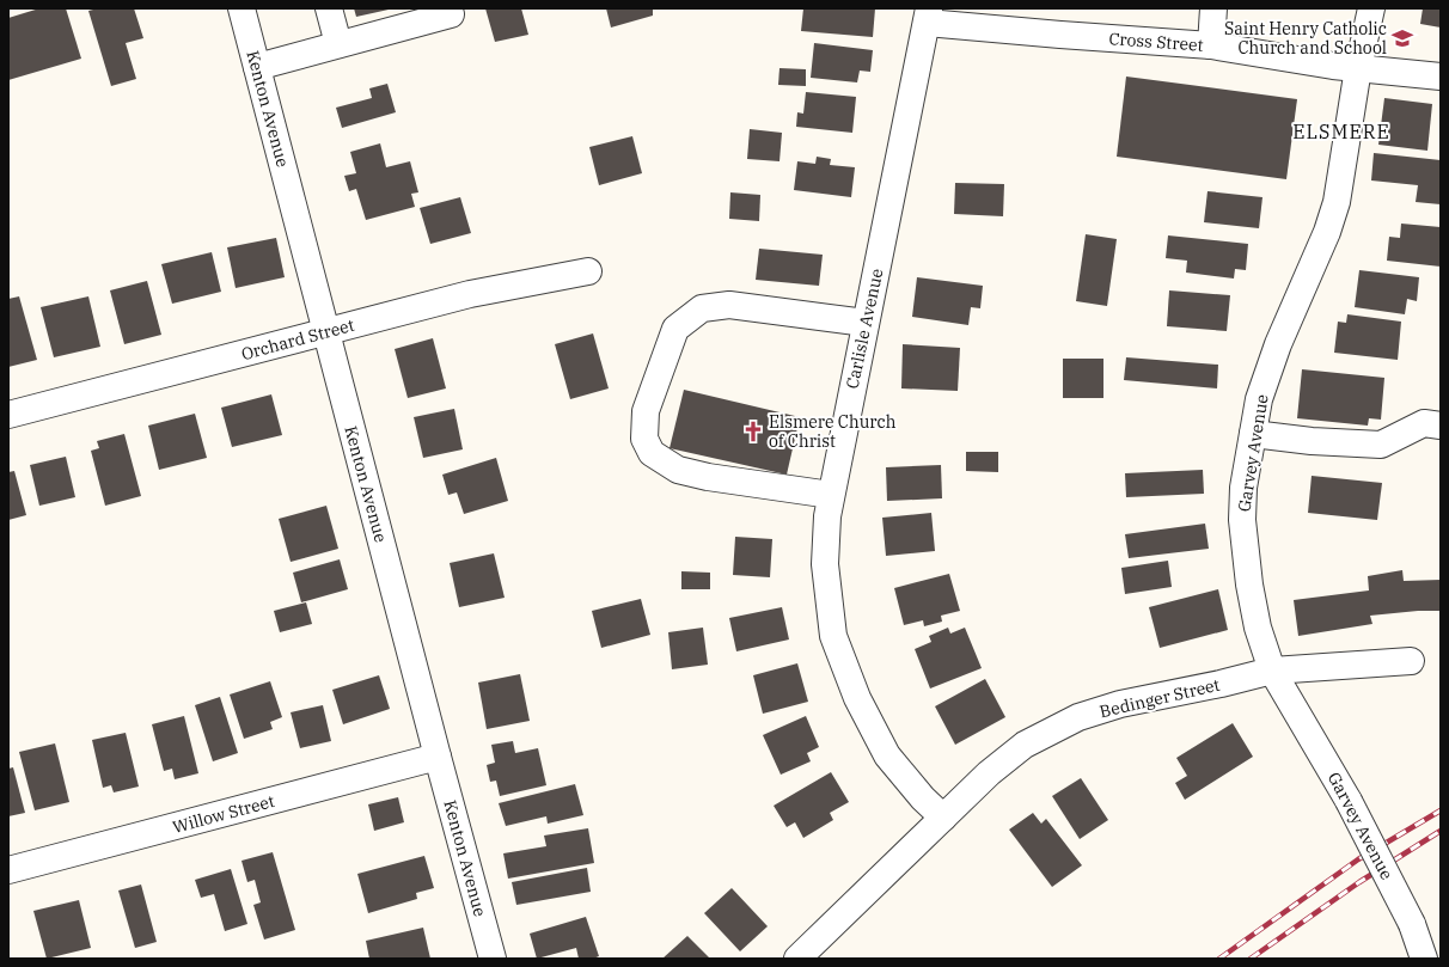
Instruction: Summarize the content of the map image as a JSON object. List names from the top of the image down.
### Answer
{
  "streets": {
    "street": [
      "Cross Street",
      "Kenton Avenue",
      "Carlisle Avenue",
      "Orchard Street",
      "Garvey Avenue",
      "Bedinger Street",
      "Willow Street"
    ]
  },
  "crossings": [
    ["Cross Street", "Carlisle Avenue"],
    ["Cross Street", "Garvey Avenue"],
    ["Kenton Avenue", "Orchard Street"],
    ["Kenton Avenue", "Willow Street"],
    ["Carlisle Avenue", "Bedinger Street"],
    ["Garvey Avenue", "Bedinger Street"]
  ],
  "districts": ["ELSMERE"],
  "places": {
    "school or university": ["Saint Henry Catholic Church and School"],
    "church": ["Elsmere Church of Christ"]
  }
}
